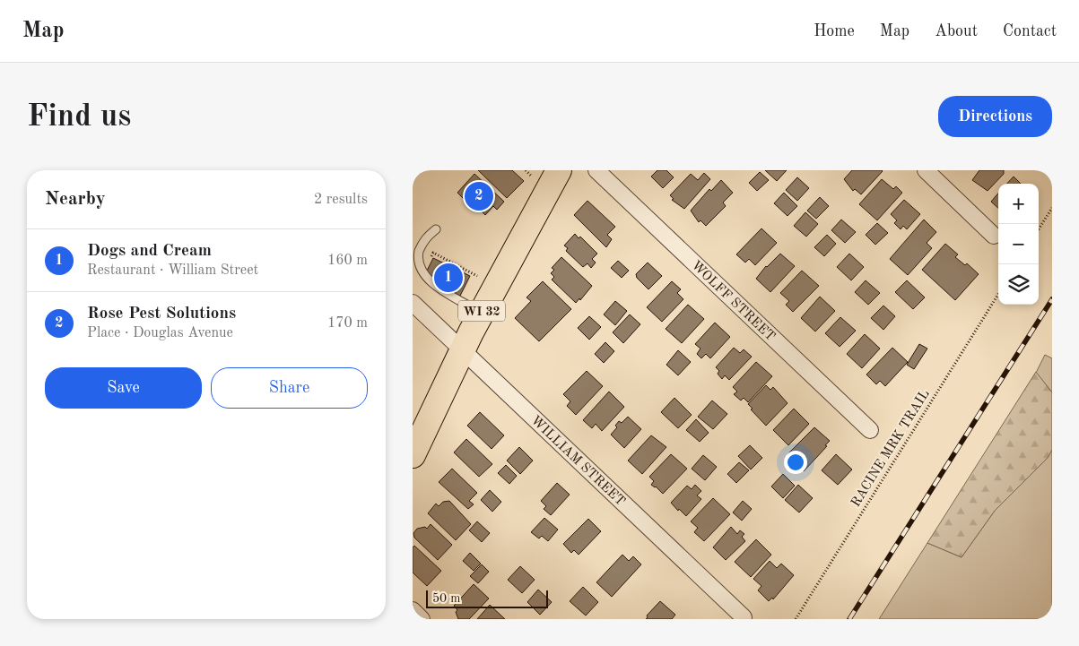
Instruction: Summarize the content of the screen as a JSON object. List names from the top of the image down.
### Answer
{
  "streets": {
    "main road": ["WI 32"],
    "street": ["WOLFF STREET", "WILLIAM STREET"],
    "path": ["RACINE MRK TRAIL"]
  },
  "crossings": [
    ["WI 32", "WILLIAM STREET"]
  ],
  "scale_bar": "50 m",
  "page": {
    "header": "Map",
    "nav": [
      "Home",
      "Map",
      "About",
      "Contact"
    ],
    "buttons": [
      "Directions",
      ["Save", "Share"]
    ],
    "title": "Find us",
    "heading": ["Nearby", "2 results"],
    "pins": ["2", "1"],
    "map_buttons": ["+", "−"],
    "list": [
      {
        "mark": "1",
        "name": "Dogs and Cream",
        "note": "Restaurant · William Street",
        "value": "160 m"
      },
      {
        "mark": "2",
        "name": "Rose Pest Solutions",
        "note": "Place · Douglas Avenue",
        "value": "170 m"
      }
    ],
    "scale": "50 m"
  }
}
